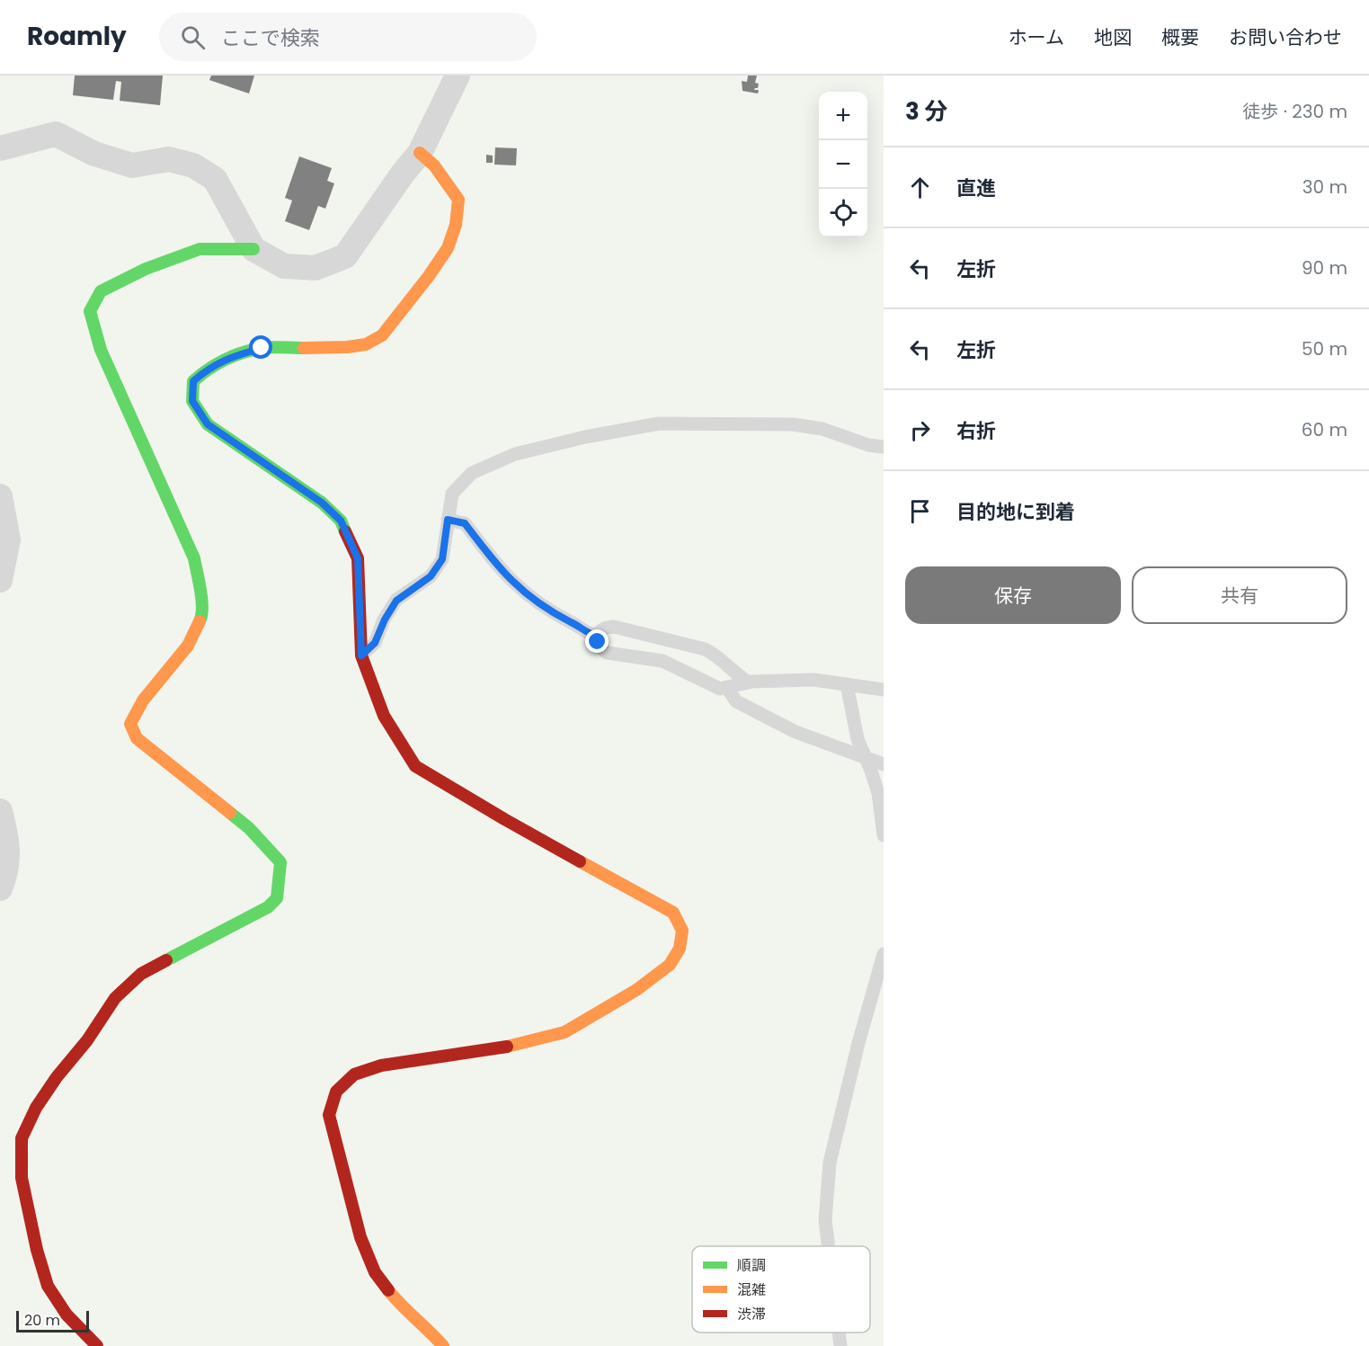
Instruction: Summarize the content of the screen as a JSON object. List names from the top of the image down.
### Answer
{
  "legend": ["順調", "混雑", "渋滞"],
  "scale_bar": "20 m",
  "page": {
    "header": "Roamly",
    "search": "ここで検索",
    "nav": [
      "ホーム",
      "地図",
      "概要",
      "お問い合わせ"
    ],
    "heading": ["3 分", "徒歩 · 230 m"],
    "map_buttons": ["+", "−"],
    "list": [
      ["直進", "30 m"],
      ["左折", "90 m"],
      ["左折", "50 m"],
      ["右折", "60 m"],
      "目的地に到着"
    ],
    "buttons": ["保存", "共有"],
    "scale": "20 m"
  }
}
